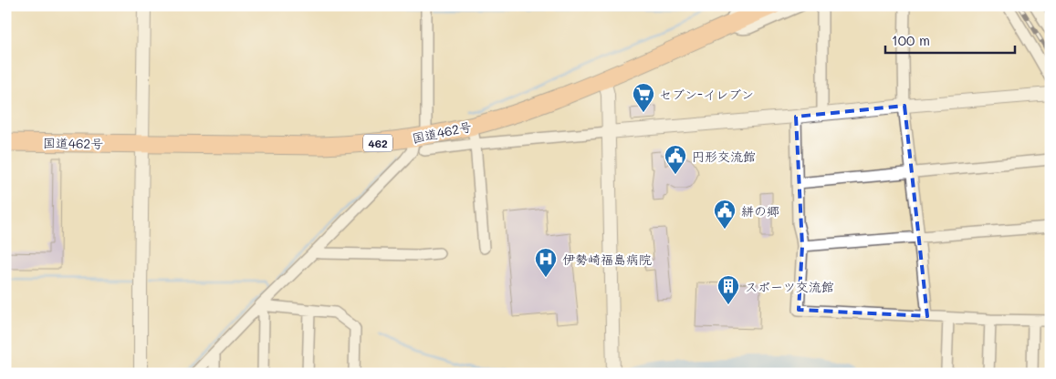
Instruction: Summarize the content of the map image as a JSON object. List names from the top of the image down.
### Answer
{
  "streets": {
    "highway": ["国道462号", "462"]
  },
  "places": {
    "supermarket": ["セブン-イレブン"],
    "public building": ["円形交流館", "絣の郷"],
    "hospital": ["伊勢崎福島病院"],
    "building": ["スポーツ交流館"]
  },
  "scale_bar": "100 m"
}
